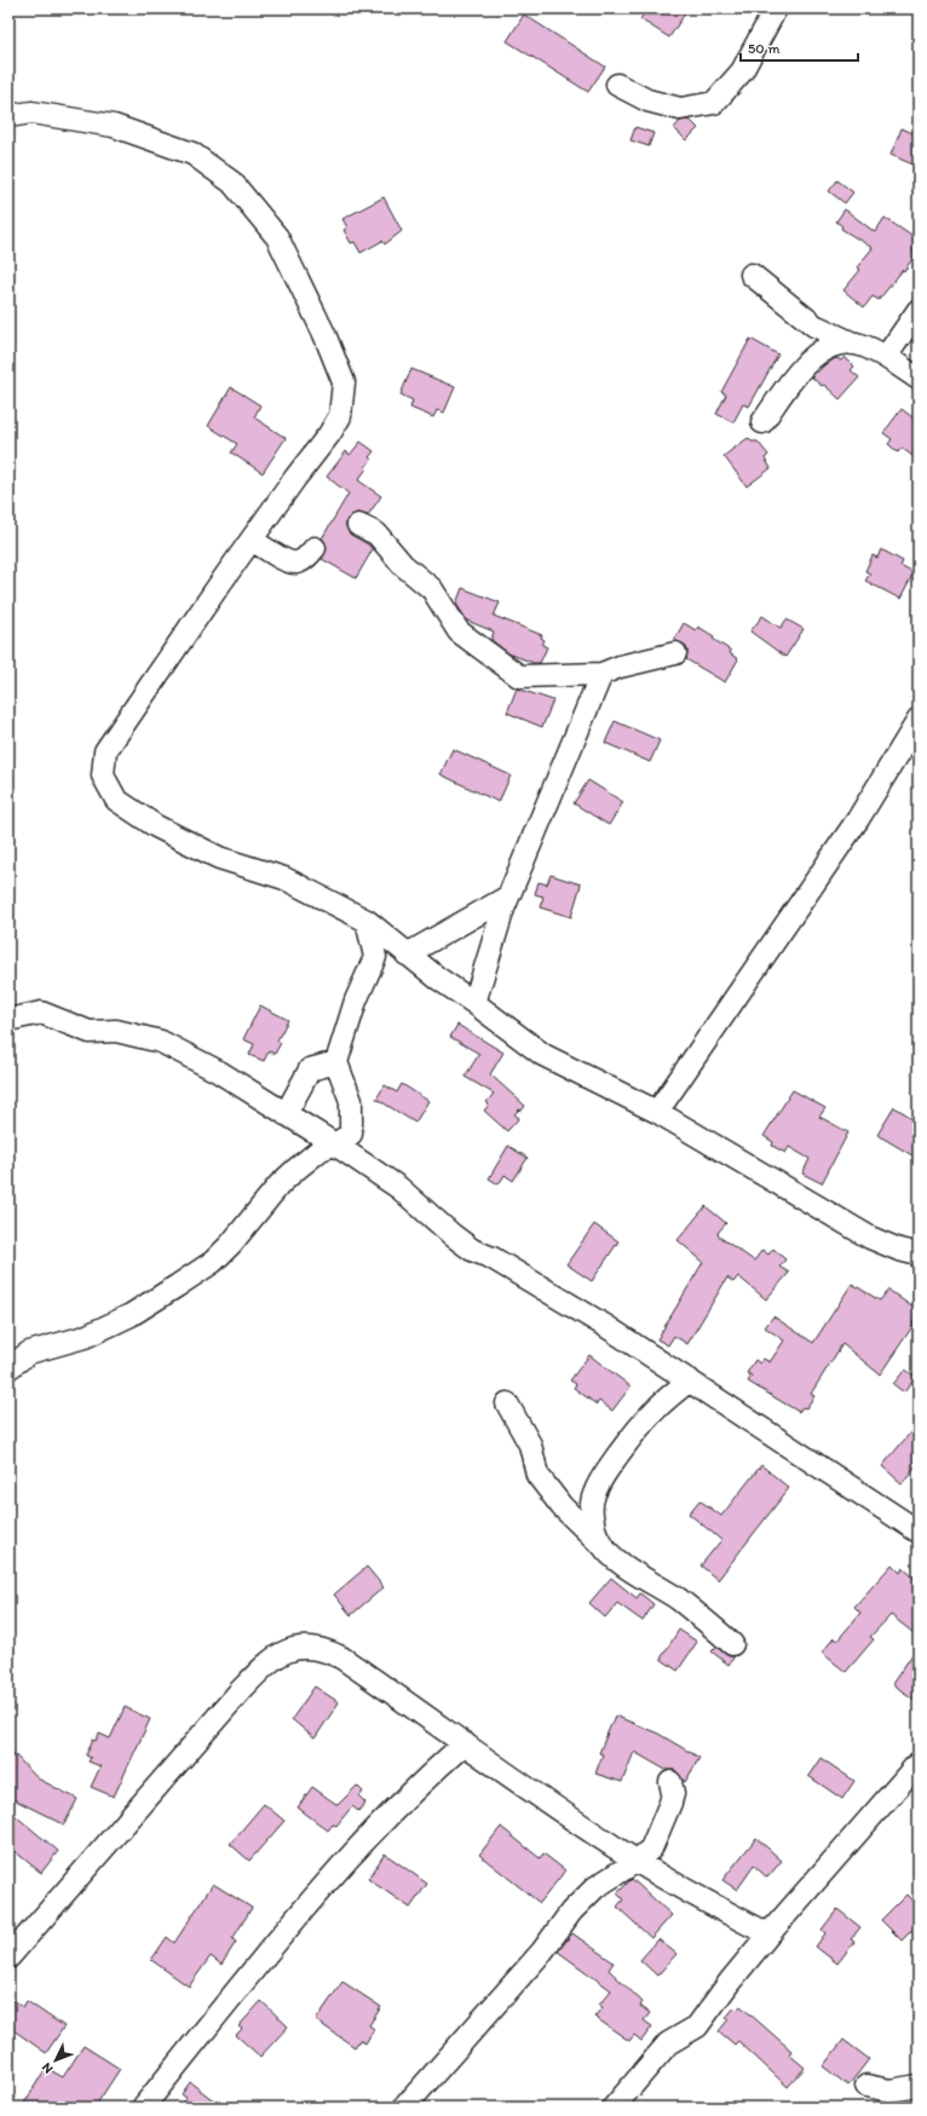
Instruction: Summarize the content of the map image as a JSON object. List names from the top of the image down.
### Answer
{
  "scale_bar": "50 m",
  "north": "bottom left"
}
